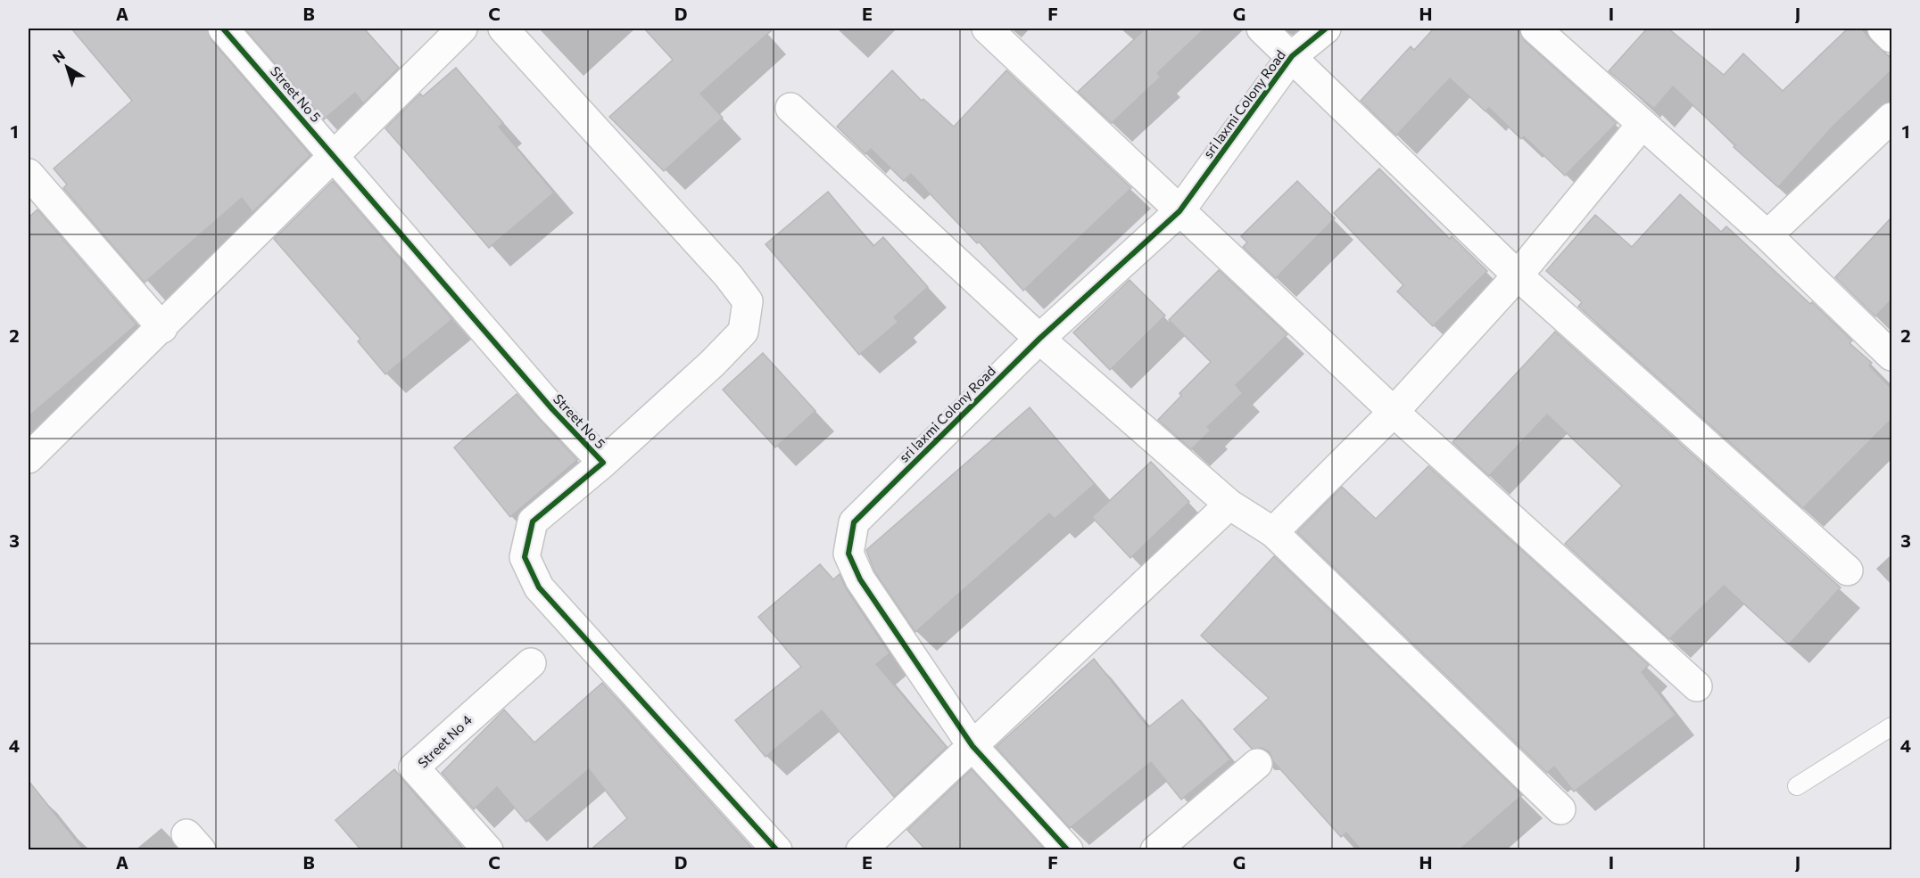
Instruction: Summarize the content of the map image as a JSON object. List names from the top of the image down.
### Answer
{
  "streets": {
    "street": ["Street No 5", "sri laxmi Colony Road", "Street No 4"]
  },
  "north": "top left",
  "grid": {
    "columns": [
      "A",
      "B",
      "C",
      "D",
      "E",
      "F",
      "G",
      "H",
      "I",
      "J"
    ],
    "rows": [
      "1",
      "2",
      "3",
      "4"
    ]
  }
}
